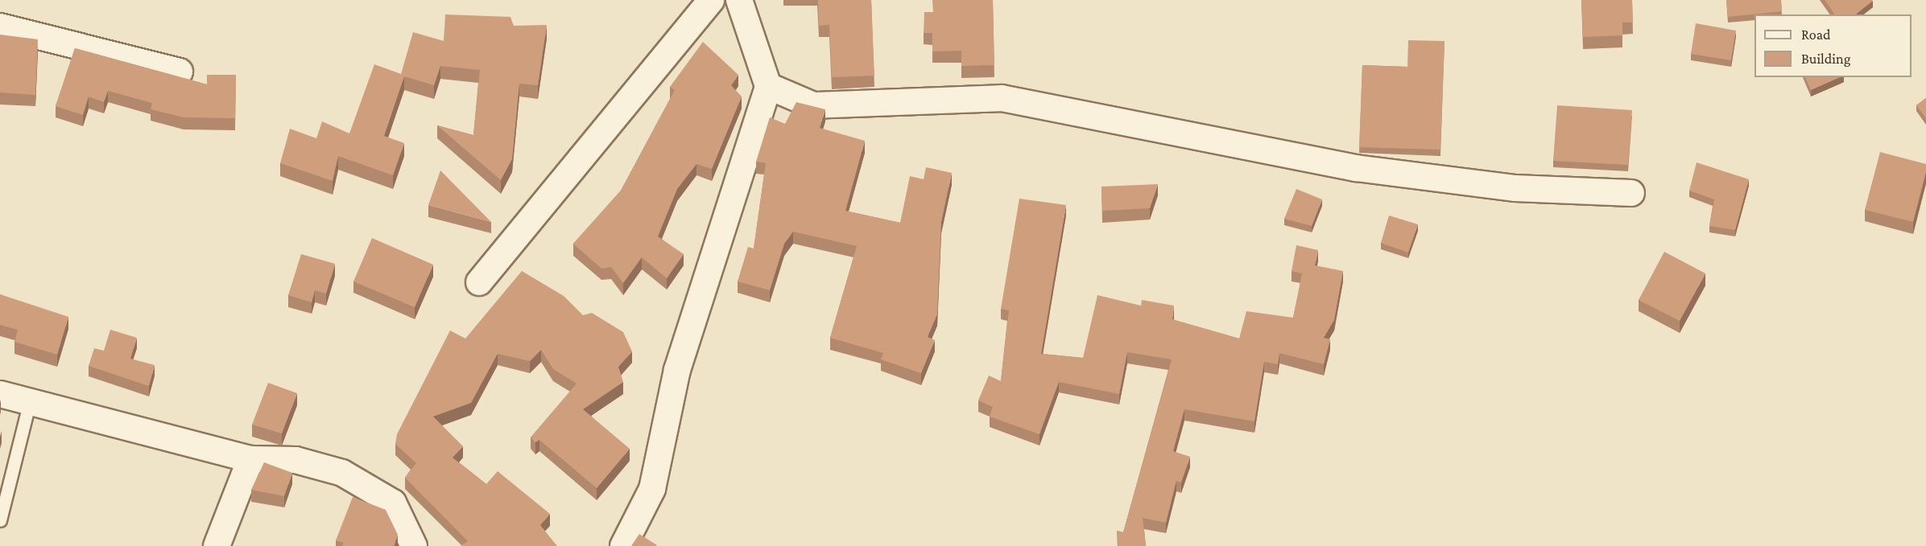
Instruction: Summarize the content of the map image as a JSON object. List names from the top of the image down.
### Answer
{
  "legend": ["Road", "Building"]
}
